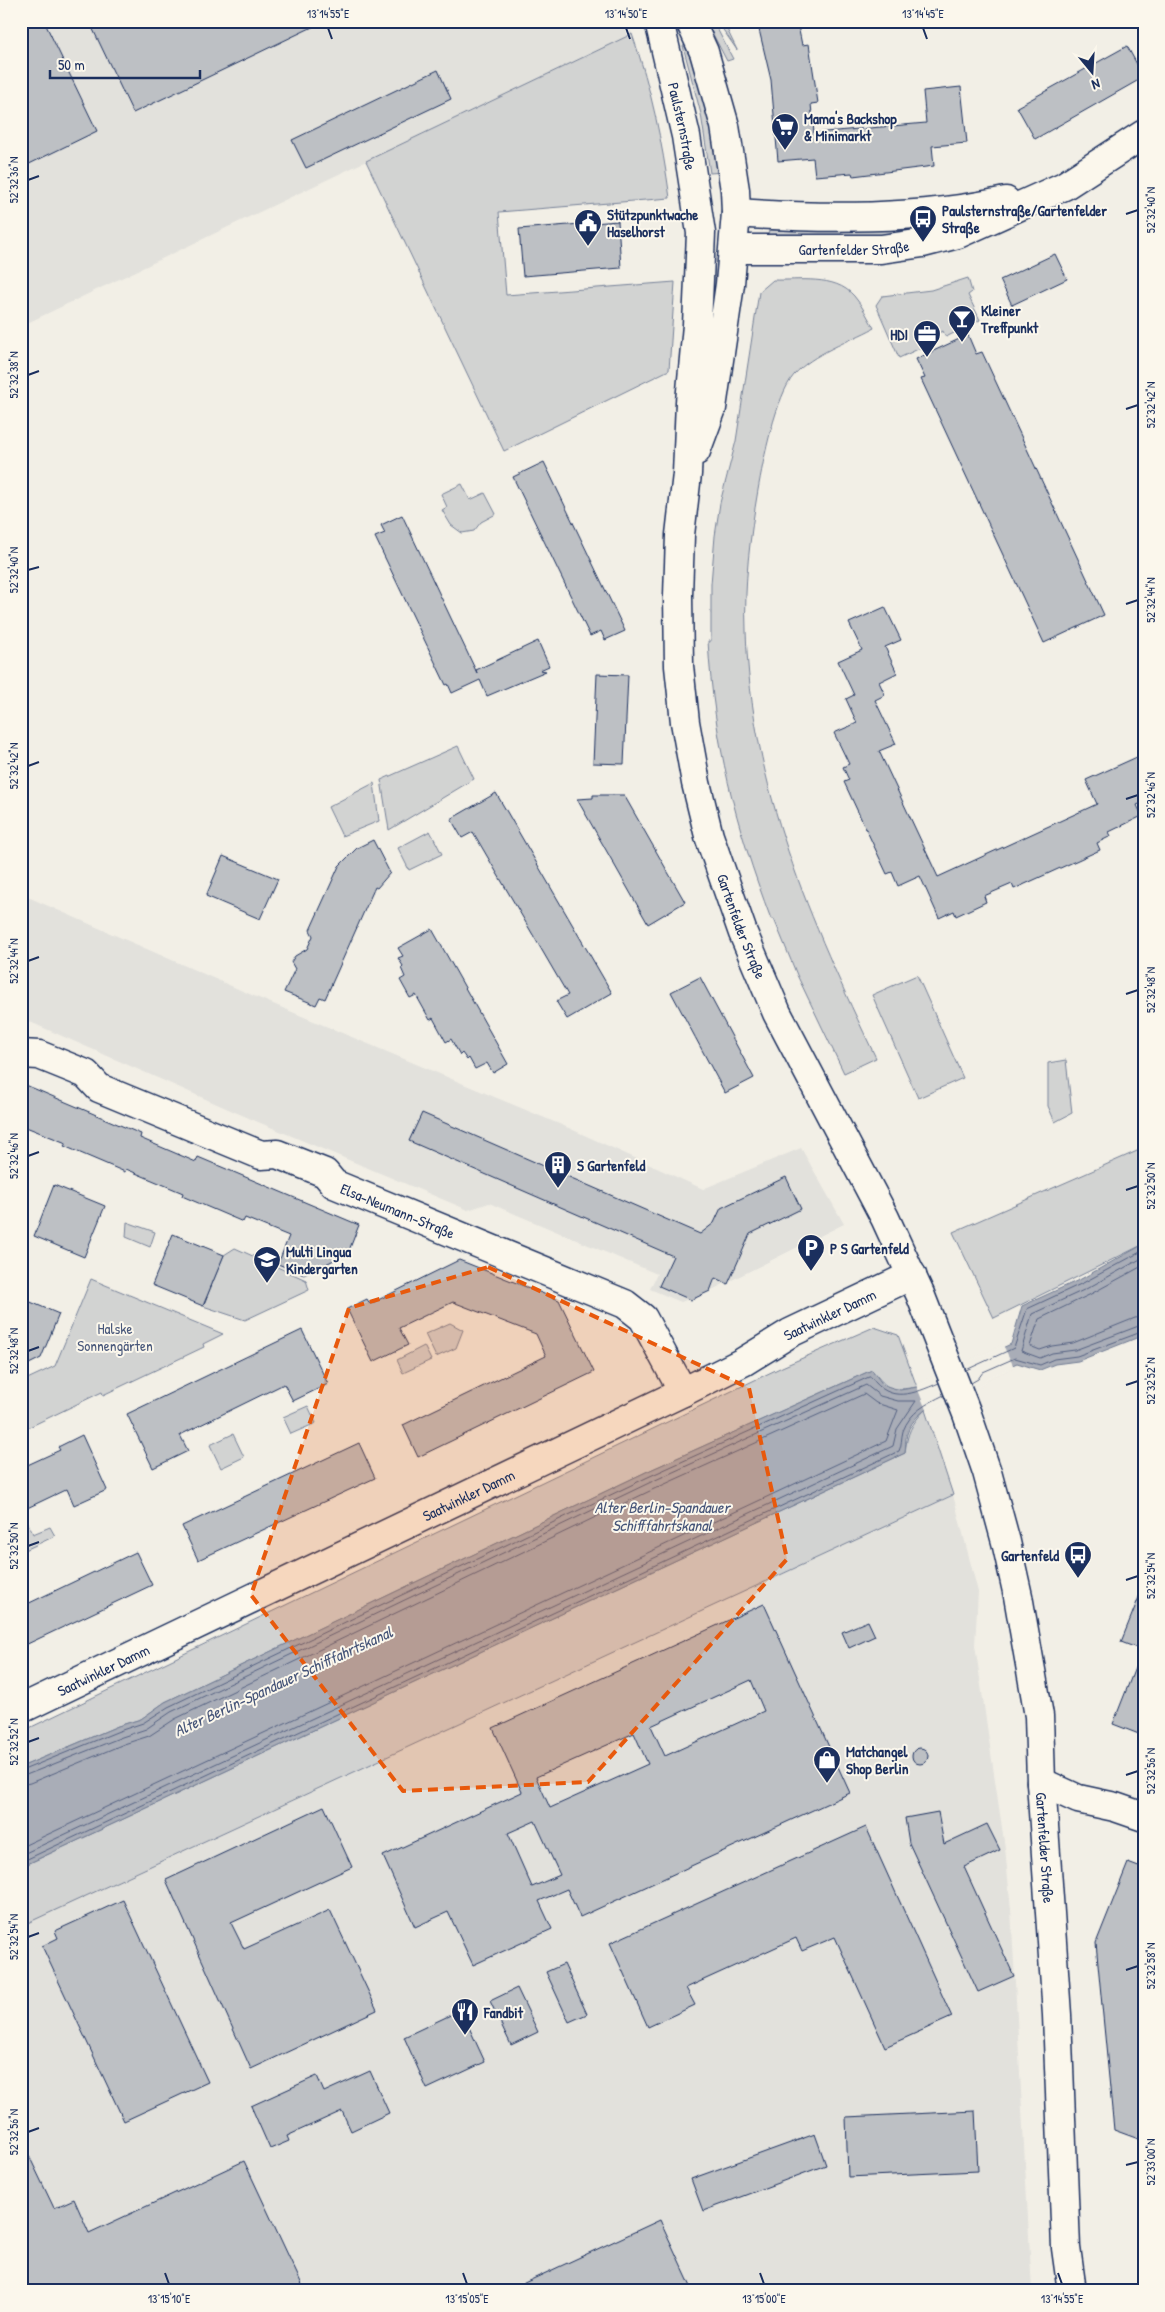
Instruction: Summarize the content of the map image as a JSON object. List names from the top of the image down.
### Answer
{
  "streets": {
    "main road": [
      "Paulsternstraße",
      "Gartenfelder Straße",
      "Elsa-Neumann-Straße",
      "Saatwinkler Damm"
    ]
  },
  "crossings": [
    ["Paulsternstraße", "Gartenfelder Straße"],
    ["Gartenfelder Straße", "Saatwinkler Damm"],
    ["Elsa-Neumann-Straße", "Saatwinkler Damm"]
  ],
  "water": ["Alter Berlin-Spandauer Schifffahrtskanal"],
  "parks": ["Halske Sonnengärten"],
  "places": {
    "supermarket": ["Mama's Backshop & Minimarkt"],
    "bus stop": ["Paulsternstraße/Gartenfelder Straße", "Gartenfeld"],
    "public building": ["Stützpunktwache Haselhorst"],
    "bar": ["Kleiner Treffpunkt"],
    "office": ["HDI"],
    "building": ["S Gartenfeld"],
    "parking": ["P S Gartenfeld"],
    "school or university": ["Multi Lingua Kindergarten"],
    "shop": ["Matchangel Shop Berlin"],
    "restaurant": ["Fandbit"]
  },
  "scale_bar": "50 m",
  "north": "bottom",
  "coordinates": [
    "13°14'55\"E",
    "13°14'50\"E",
    "13°14'45\"E",
    "52°32'36\"N",
    "52°32'40\"N",
    "52°32'38\"N",
    "52°32'42\"N",
    "52°32'44\"N",
    "52°32'46\"N",
    "52°32'48\"N",
    "52°32'50\"N",
    "52°32'52\"N",
    "52°32'54\"N",
    "52°32'56\"N",
    "52°32'58\"N",
    "52°33'00\"N",
    "13°15'10\"E",
    "13°15'05\"E",
    "13°15'00\"E"
  ]
}
